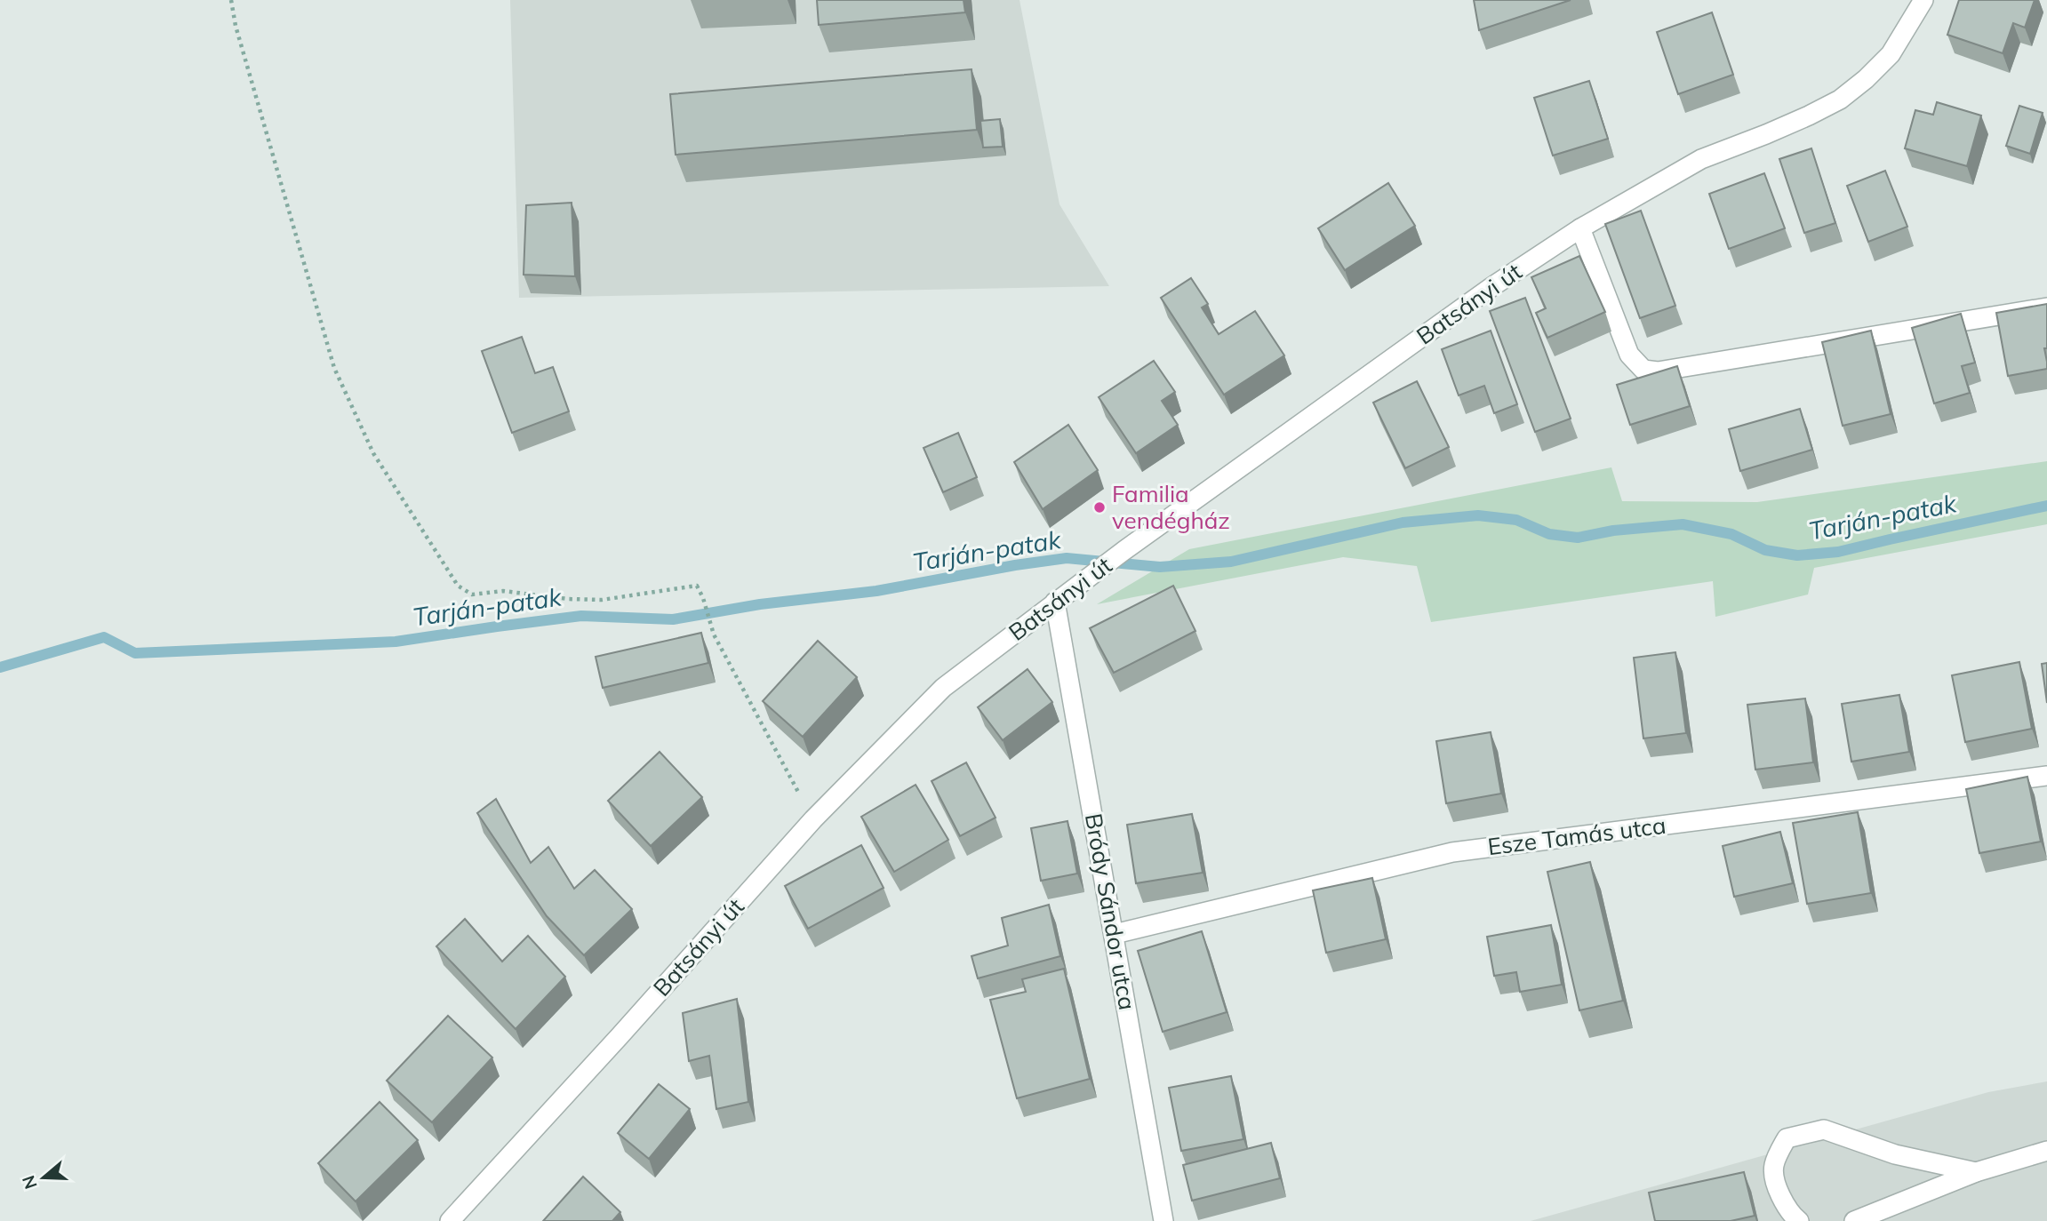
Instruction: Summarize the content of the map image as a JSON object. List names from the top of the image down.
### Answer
{
  "streets": {
    "street": ["Batsányi út", "Esze Tamás utca", "Bródy Sándor utca"]
  },
  "crossings": [
    ["Batsányi út", "Bródy Sándor utca"],
    ["Esze Tamás utca", "Bródy Sándor utca"]
  ],
  "water": ["Tarján-patak"],
  "places": ["Familia vendégház"],
  "north": "left"
}
